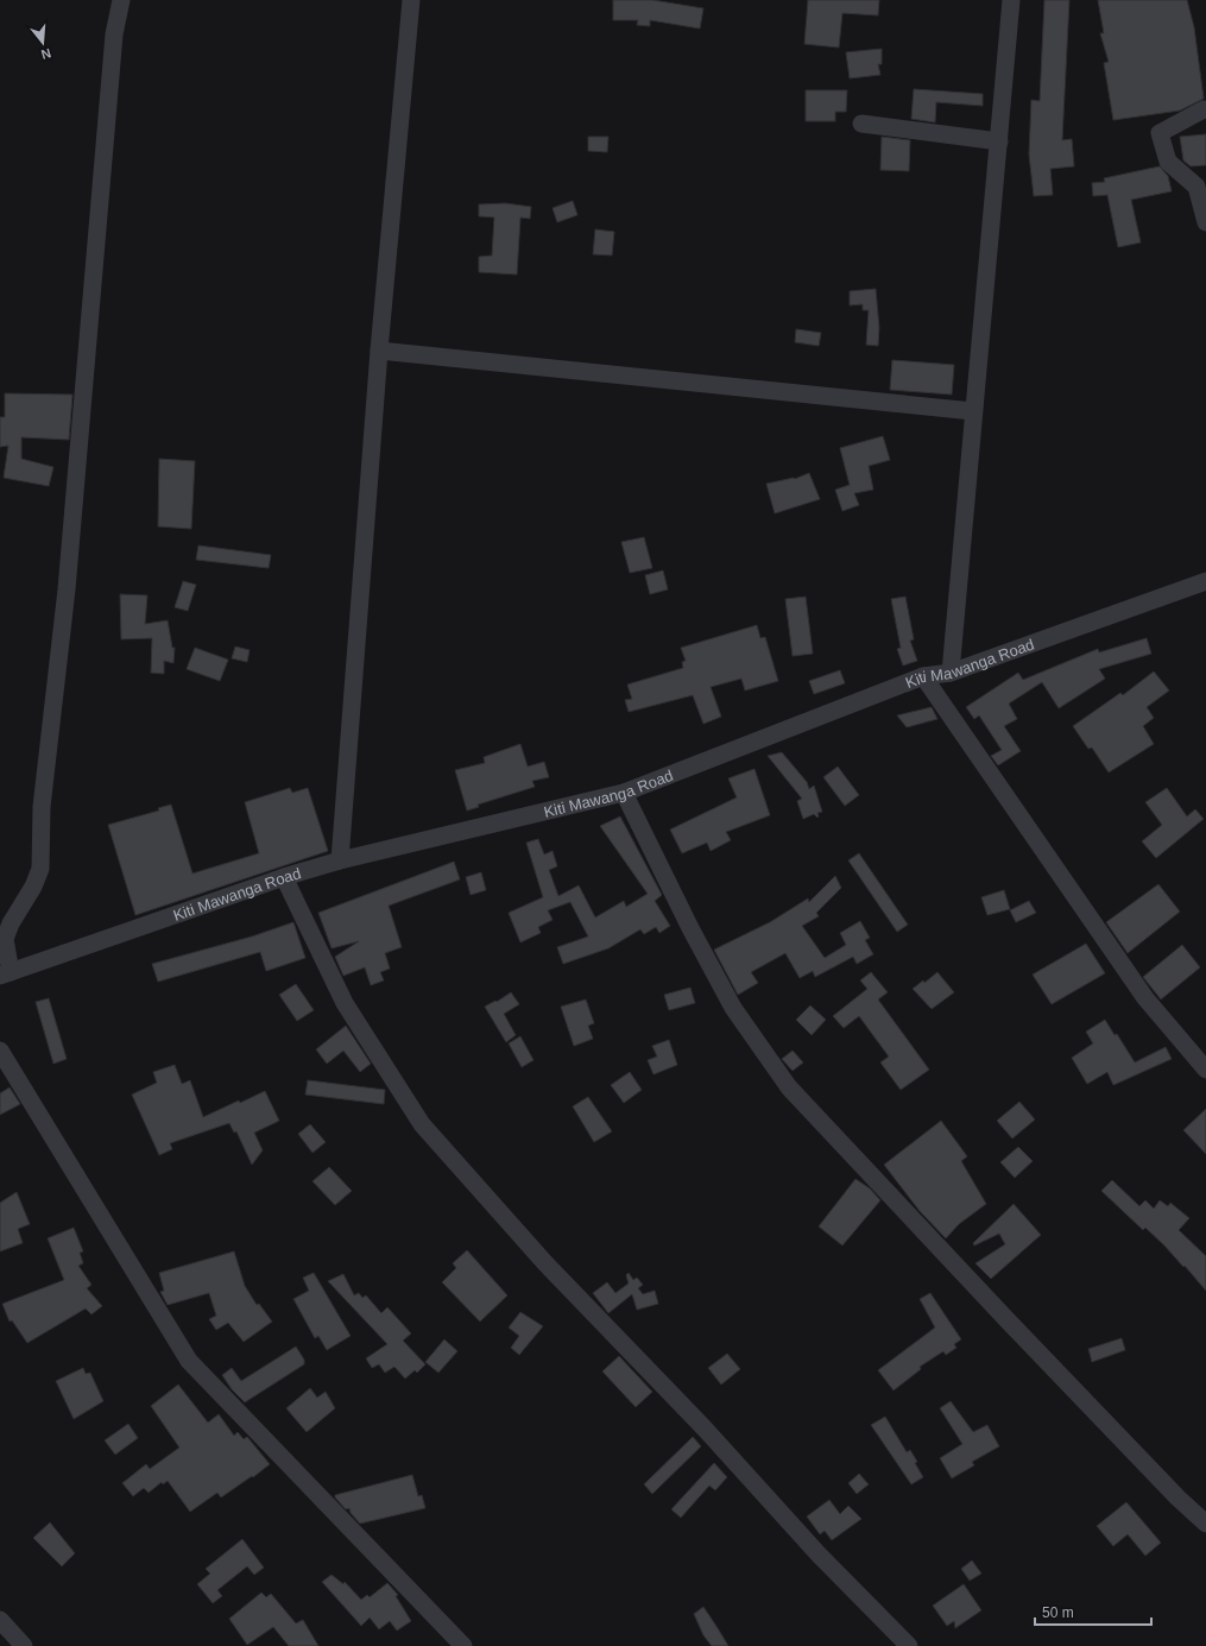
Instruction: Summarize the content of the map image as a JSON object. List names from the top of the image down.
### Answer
{
  "streets": {
    "street": ["Kiti Mawanga Road"]
  },
  "scale_bar": "50 m",
  "north": "bottom"
}
